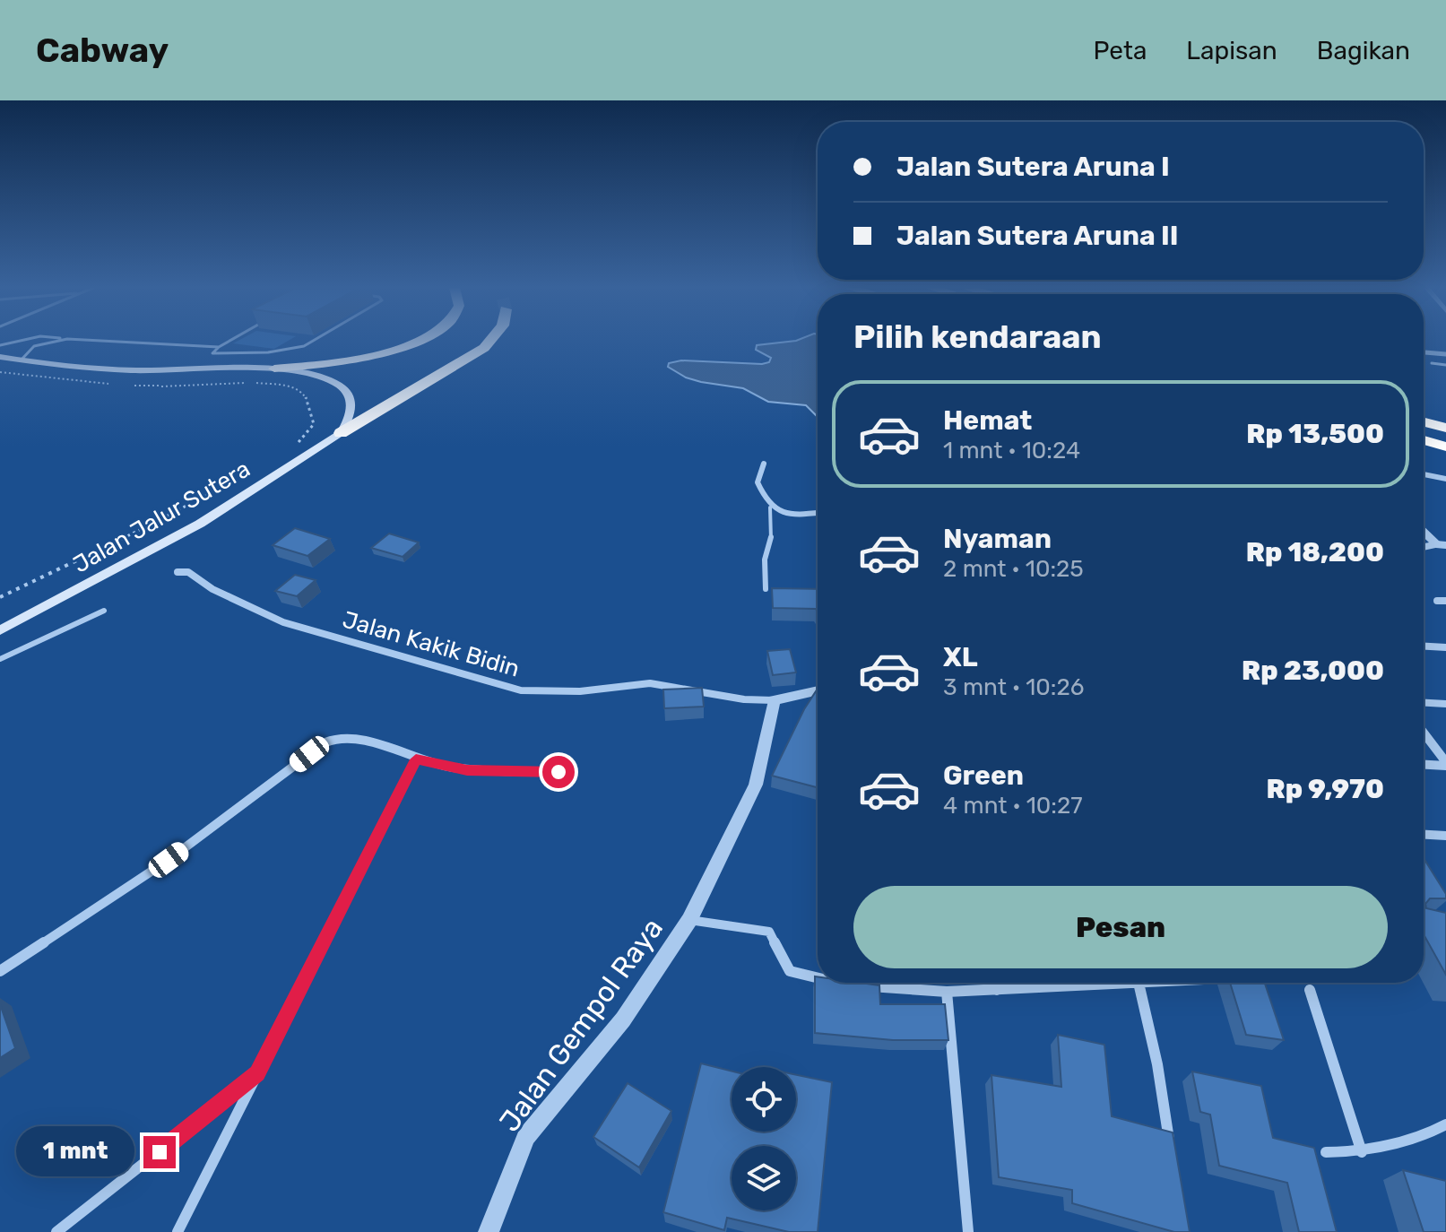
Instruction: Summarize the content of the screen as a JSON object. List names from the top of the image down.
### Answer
{
  "streets": {
    "main road": ["Jalan Jalur Sutera"],
    "street": ["Jalan Kakik Bidin", "Jalan Gempol Raya"]
  },
  "crossings": [
    ["Jalan Kakik Bidin", "Jalan Gempol Raya"]
  ],
  "page": {
    "header": "Cabway",
    "nav": ["Peta", "Lapisan", "Bagikan"],
    "banner": ["Jalan Sutera Aruna I", "Jalan Sutera Aruna II"],
    "heading": "Pilih kendaraan",
    "list": [
      {
        "name": "Hemat",
        "note": "1 mnt · 10:24",
        "value": "Rp 13,500"
      },
      {
        "name": "Nyaman",
        "note": "2 mnt · 10:25",
        "value": "Rp 18,200"
      },
      {
        "name": "XL",
        "note": "3 mnt · 10:26",
        "value": "Rp 23,000"
      },
      {
        "name": "Green",
        "note": "4 mnt · 10:27",
        "value": "Rp 9,970"
      }
    ],
    "buttons": "Pesan",
    "bubble": "1 mnt"
  }
}
